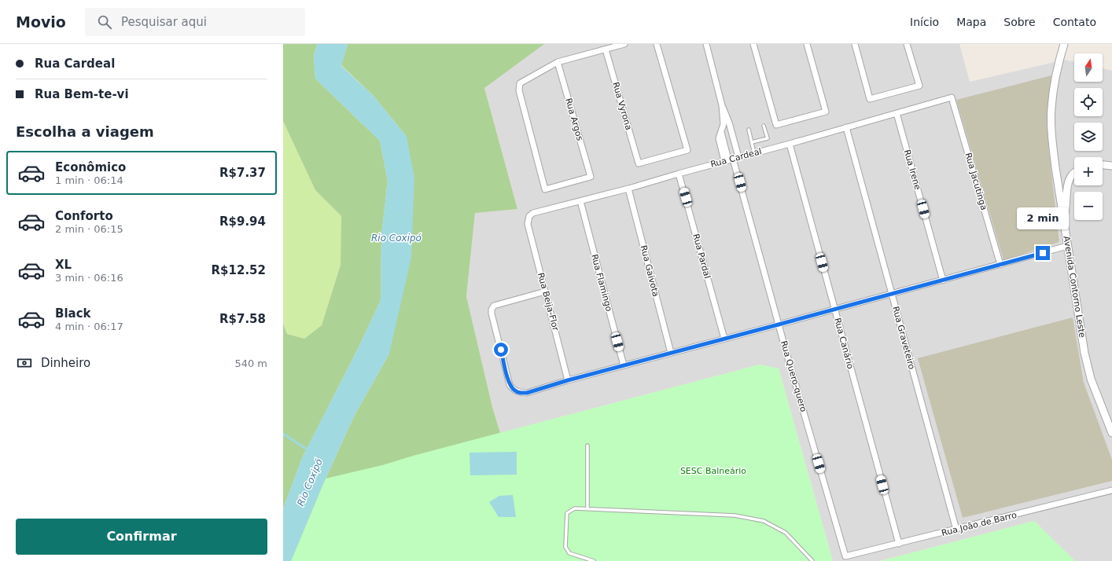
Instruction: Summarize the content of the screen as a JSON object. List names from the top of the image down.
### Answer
{
  "streets": {
    "street": [
      "Rua Vyrona",
      "Rua Argos",
      "Rua Cardeal",
      "Rua Irene",
      "Rua Jacutinga",
      "Rua Pardal",
      "Rua Gaivota",
      "Rua Flamingo",
      "Avenida Contorno Leste",
      "Rua Beija-Flor",
      "Rua Graveteiro",
      "Rua Canário",
      "Rua Quero-quero",
      "Rua João de Barro"
    ]
  },
  "crossings": [
    ["Rua Cardeal", "Rua Irene"],
    ["Rua Cardeal", "Rua Jacutinga"],
    ["Rua Cardeal", "Rua Pardal"],
    ["Rua Cardeal", "Rua Gaivota"],
    ["Rua Cardeal", "Rua Flamingo"],
    ["Rua Cardeal", "Rua Beija-Flor"],
    ["Rua Cardeal", "Rua Graveteiro"],
    ["Rua Cardeal", "Rua Canário"],
    ["Rua Cardeal", "Rua Quero-quero"],
    ["Rua Graveteiro", "Rua João de Barro"],
    ["Rua Canário", "Rua João de Barro"],
    ["Rua Quero-quero", "Rua João de Barro"]
  ],
  "water": ["Rio Coxipó"],
  "parks": ["SESC Balneário"],
  "north": "top",
  "page": {
    "header": "Movio",
    "search": "Pesquisar aqui",
    "nav": [
      "Início",
      "Mapa",
      "Sobre",
      "Contato"
    ],
    "banner": ["Rua Cardeal", "Rua Bem-te-vi"],
    "map_buttons": ["+", "−"],
    "heading": "Escolha a viagem",
    "list": [
      {
        "name": "Econômico",
        "note": "1 min · 06:14",
        "value": "R$7.37"
      },
      {
        "name": "Conforto",
        "note": "2 min · 06:15",
        "value": "R$9.94"
      },
      {
        "name": "XL",
        "note": "3 min · 06:16",
        "value": "R$12.52"
      },
      {
        "name": "Black",
        "note": "4 min · 06:17",
        "value": "R$7.58"
      }
    ],
    "bubble": "2 min",
    "pay": ["Dinheiro", "540 m"],
    "buttons": "Confirmar"
  }
}
